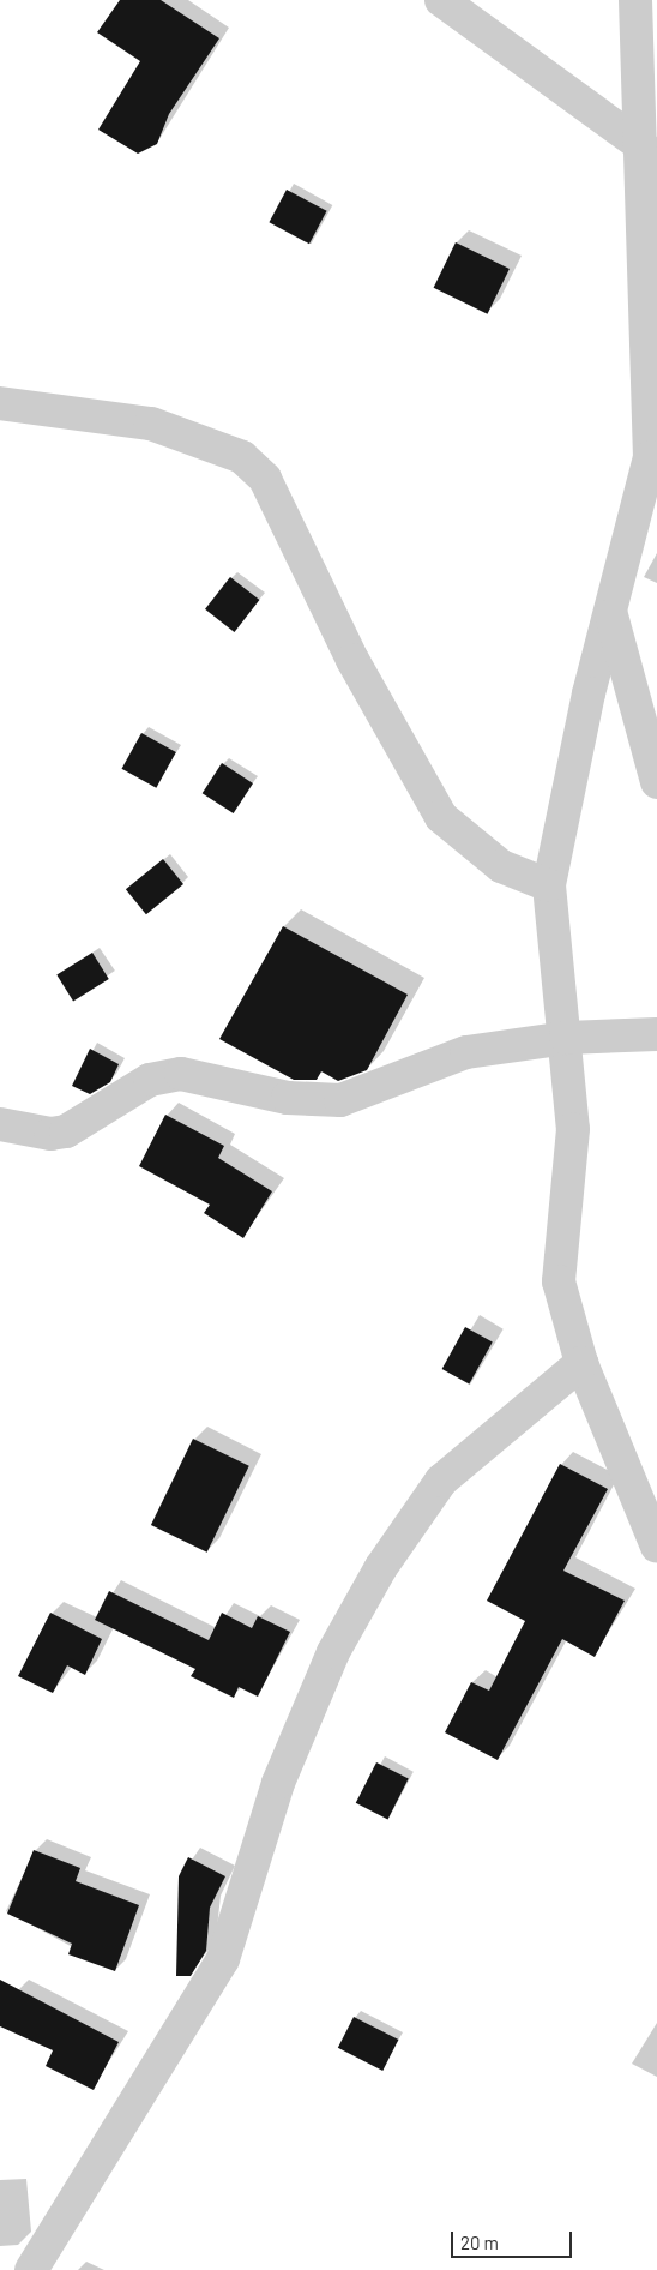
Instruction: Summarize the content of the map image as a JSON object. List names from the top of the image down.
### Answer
{
  "scale_bar": "20 m"
}
